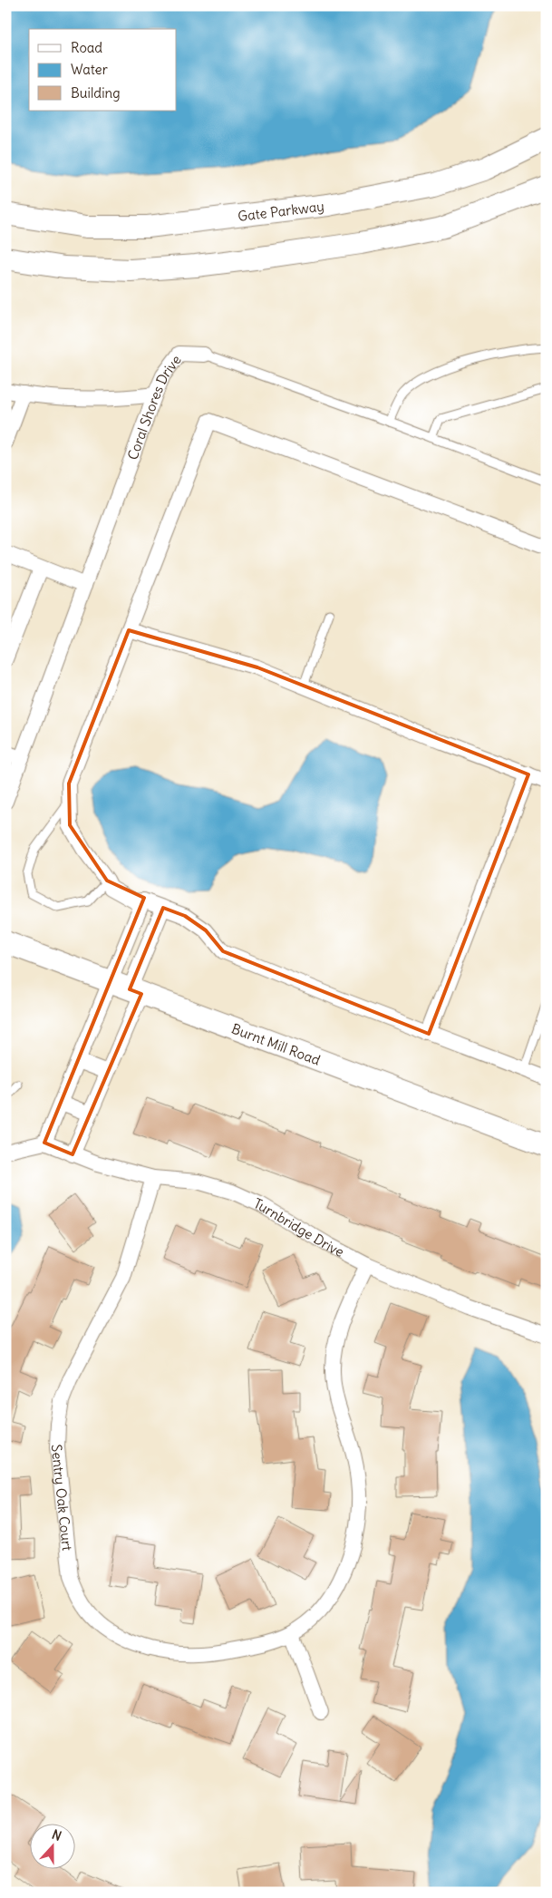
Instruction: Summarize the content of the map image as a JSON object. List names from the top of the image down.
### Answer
{
  "streets": {
    "main road": ["Gate Parkway", "Burnt Mill Road"],
    "street": ["Coral Shores Drive", "Turnbridge Drive", "Sentry Oak Court"]
  },
  "crossings": [
    ["Turnbridge Drive", "Sentry Oak Court"]
  ],
  "legend": ["Road", "Water", "Building"],
  "north": "top"
}
